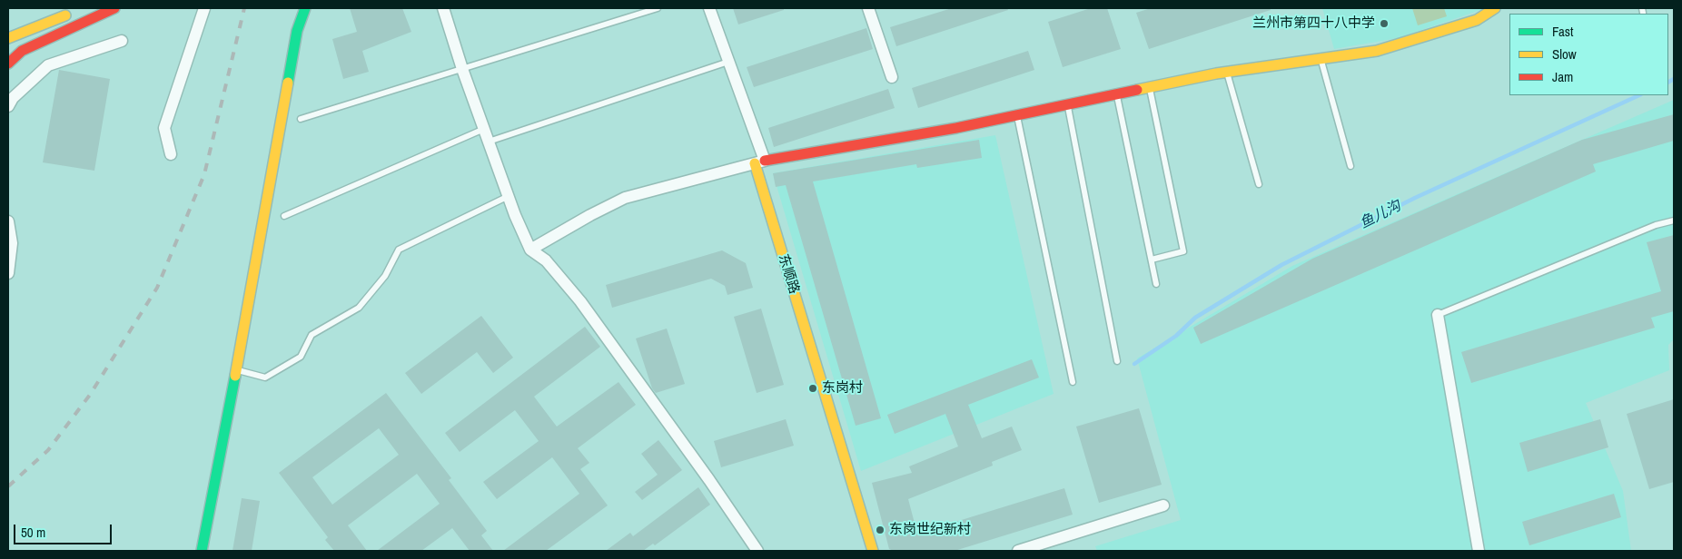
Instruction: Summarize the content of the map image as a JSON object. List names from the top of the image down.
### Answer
{
  "streets": {
    "main road": ["东顺路"]
  },
  "water": ["鱼儿沟"],
  "places": ["兰州市第四十八中学", "东岗村", "东岗世纪新村"],
  "legend": ["Fast", "Slow", "Jam"],
  "scale_bar": "50 m"
}
